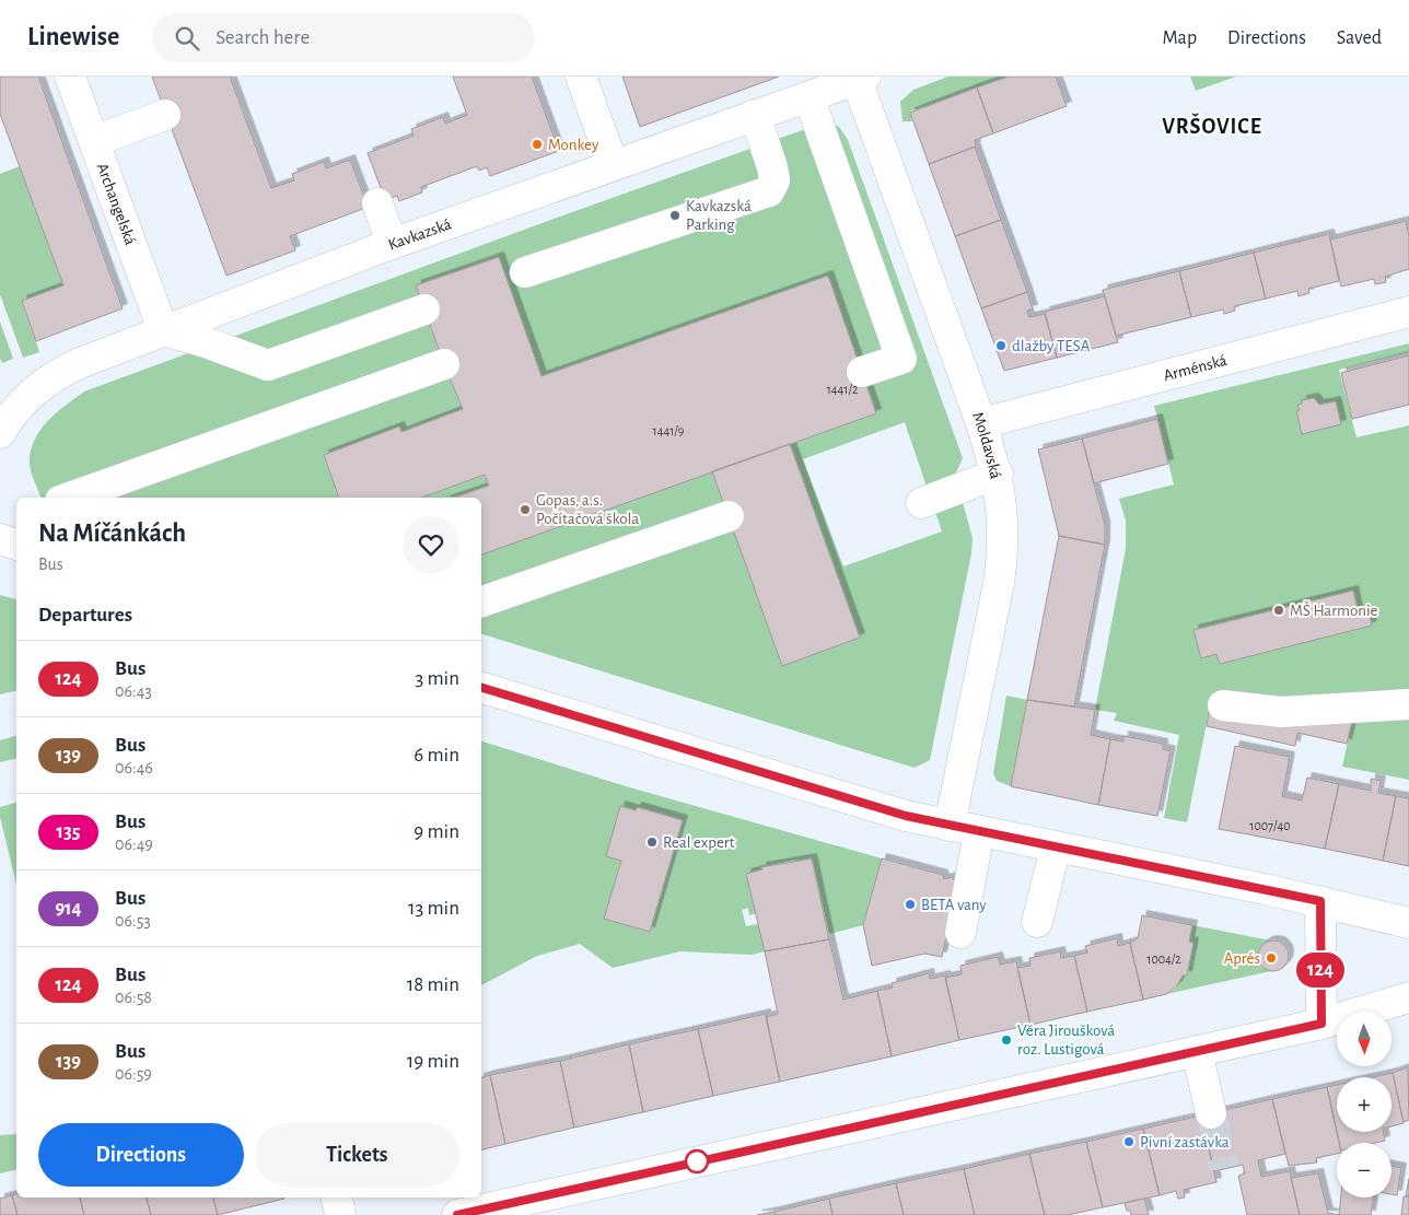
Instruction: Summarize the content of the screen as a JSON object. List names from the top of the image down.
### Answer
{
  "streets": {
    "street": [
      "Archangelská",
      "Kavkazská",
      "Arménská",
      "Moldavská"
    ]
  },
  "crossings": [
    ["Archangelská", "Kavkazská"],
    ["Kavkazská", "Moldavská"],
    ["Arménská", "Moldavská"]
  ],
  "districts": ["VRŠOVICE"],
  "places": [
    "Monkey",
    "Kavkazská Parking",
    "dlažby TESA",
    "Gopas, a.s. Počítačová škola",
    "MŠ Harmonie",
    "Real expert",
    "BETA vany",
    "Aprés",
    "Věra Jiroušková roz. Lustigová",
    "Pivní zastávka"
  ],
  "lines": ["bus line 124"],
  "house_numbers": [
    "1441/2",
    "1441/9",
    "1007/40",
    "1004/2"
  ],
  "north": "bottom",
  "page": {
    "header": "Linewise",
    "search": "Search here",
    "nav": ["Map", "Directions", "Saved"],
    "on_map": "124",
    "heading": [
      ["Na Míčánkách", "Bus"],
      "Departures"
    ],
    "list": [
      {
        "mark": "124",
        "name": "Bus",
        "note": "06:43",
        "value": "3 min"
      },
      {
        "mark": "139",
        "name": "Bus",
        "note": "06:46",
        "value": "6 min"
      },
      {
        "mark": "135",
        "name": "Bus",
        "note": "06:49",
        "value": "9 min"
      },
      {
        "mark": "914",
        "name": "Bus",
        "note": "06:53",
        "value": "13 min"
      },
      {
        "mark": "124",
        "name": "Bus",
        "note": "06:58",
        "value": "18 min"
      },
      {
        "mark": "139",
        "name": "Bus",
        "note": "06:59",
        "value": "19 min"
      }
    ],
    "map_buttons": ["+", "−"],
    "buttons": ["Directions", "Tickets"]
  }
}
